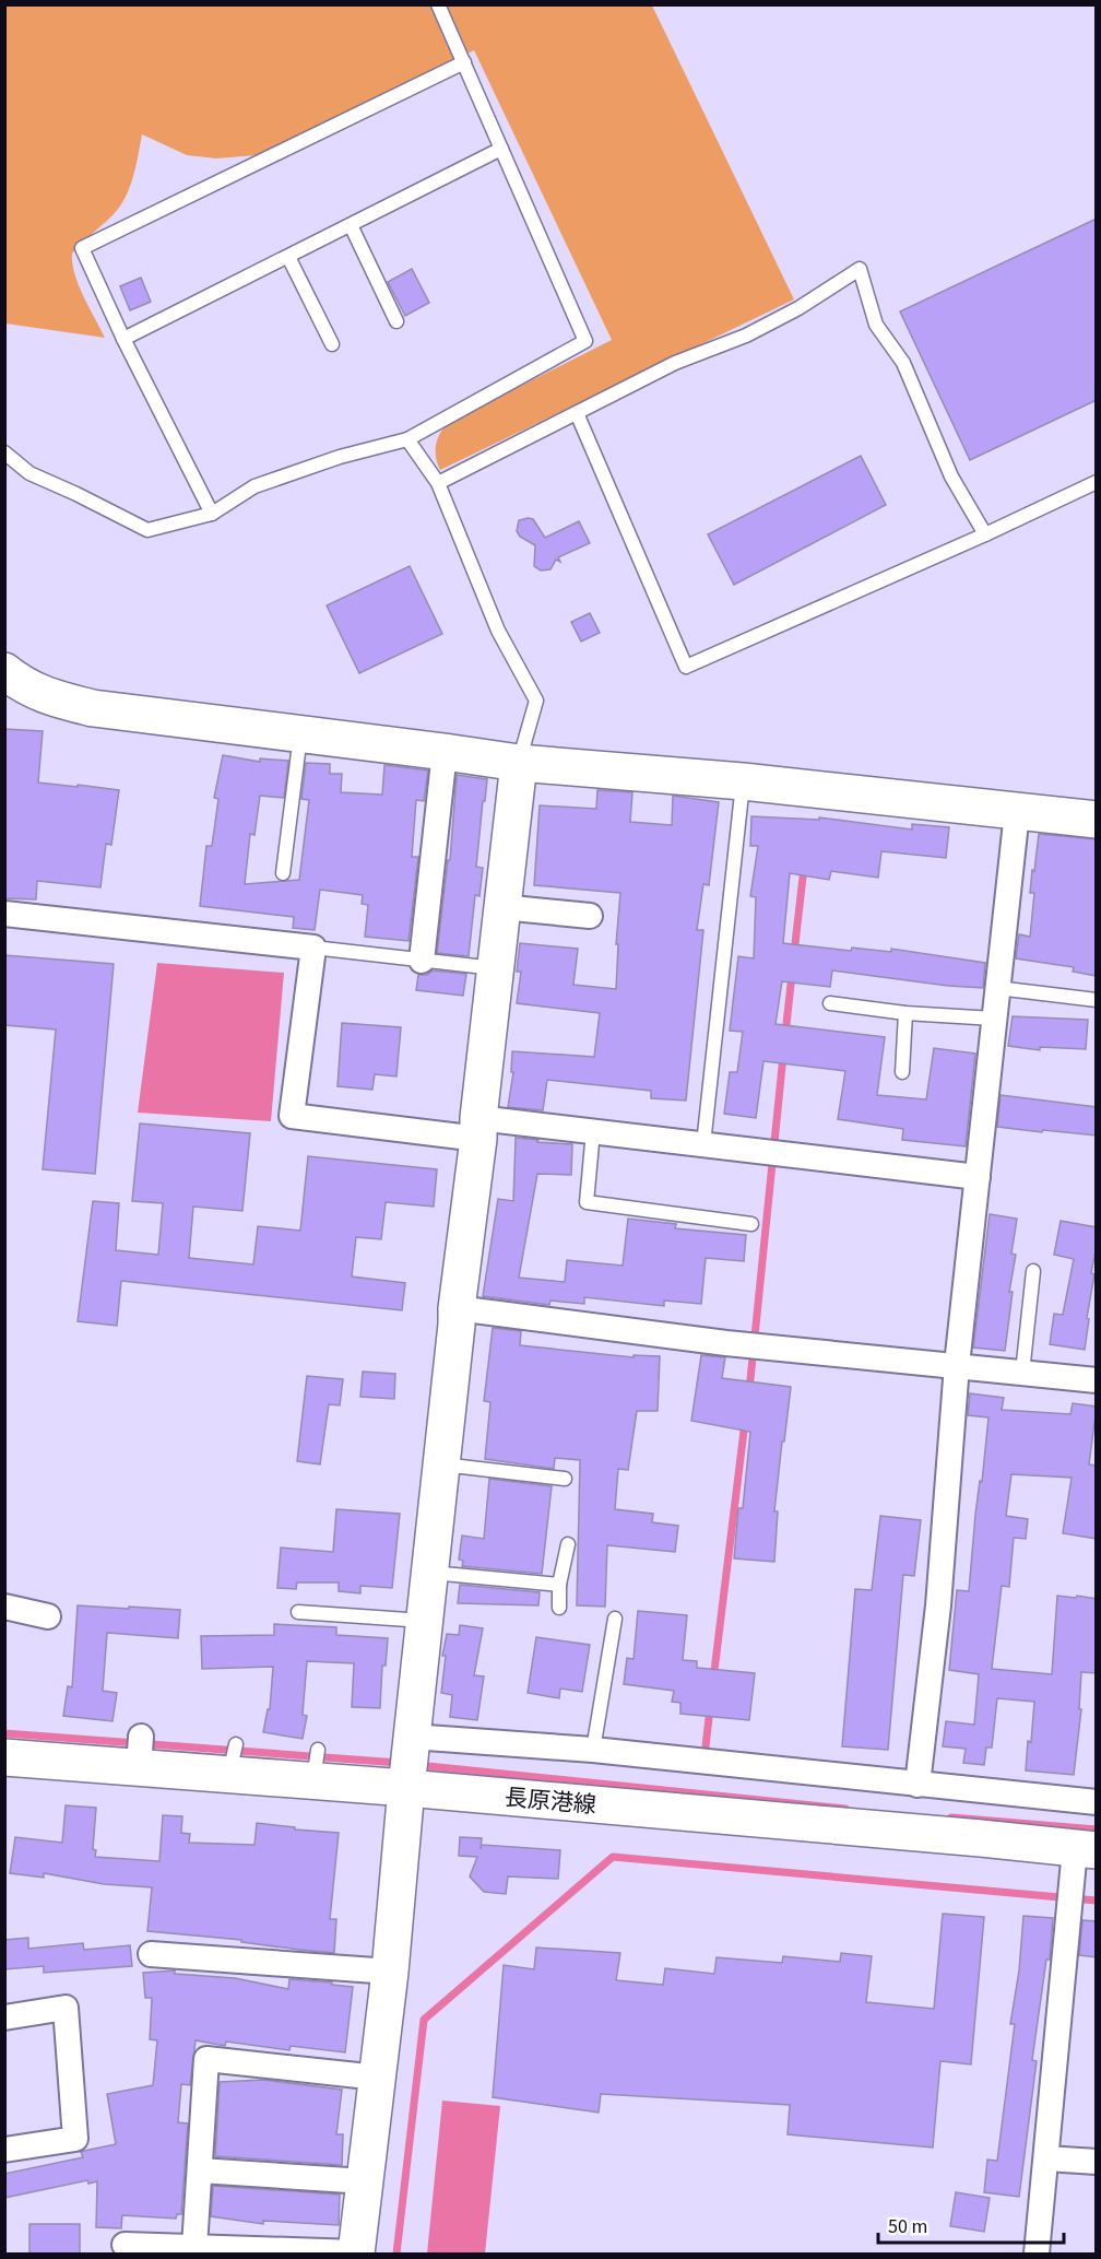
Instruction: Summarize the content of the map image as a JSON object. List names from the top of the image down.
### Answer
{
  "streets": {
    "street": ["長原港線"]
  },
  "scale_bar": "50 m"
}
